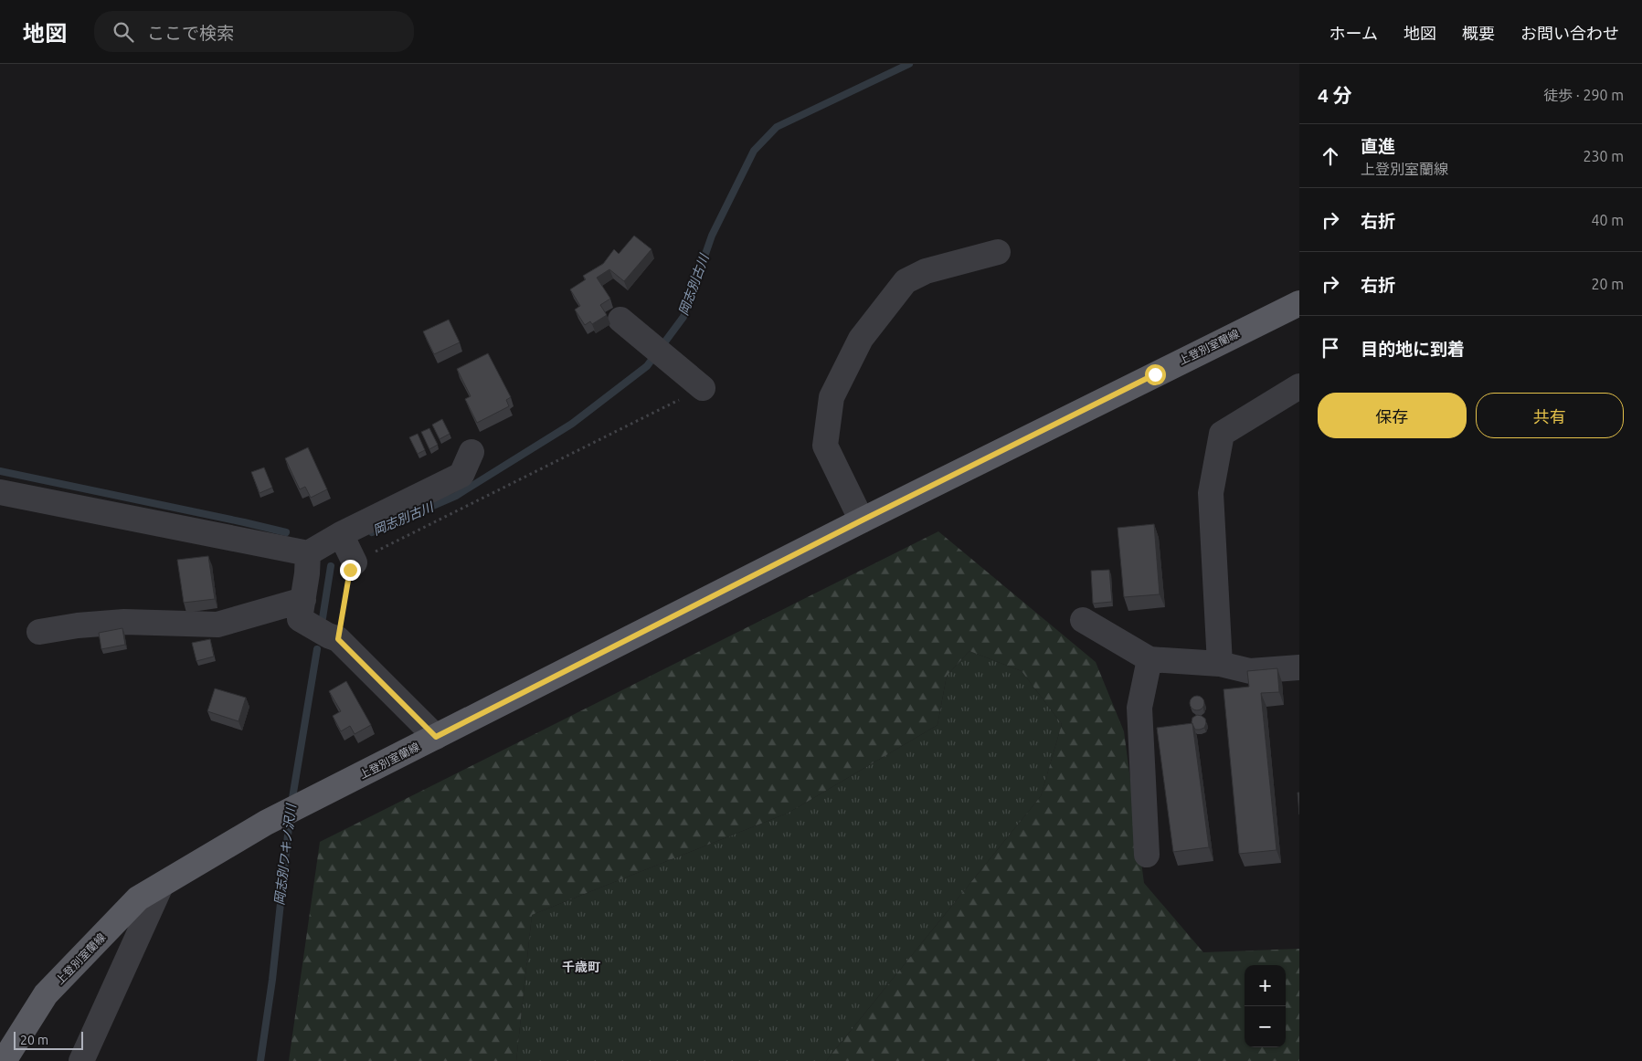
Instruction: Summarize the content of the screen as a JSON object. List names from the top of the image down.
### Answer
{
  "streets": {
    "main road": ["上登別室蘭線"]
  },
  "districts": ["千歳町"],
  "water": ["岡志別古川", "岡志別ワキノ沢川"],
  "scale_bar": "20 m",
  "page": {
    "header": "地図",
    "search": "ここで検索",
    "nav": [
      "ホーム",
      "地図",
      "概要",
      "お問い合わせ"
    ],
    "heading": ["4 分", "徒歩 · 290 m"],
    "list": [
      ["直進", "上登別室蘭線", "230 m"],
      ["右折", "40 m"],
      ["右折", "20 m"],
      "目的地に到着"
    ],
    "buttons": ["保存", "共有"],
    "map_buttons": ["+", "−"],
    "scale": "20 m"
  }
}
